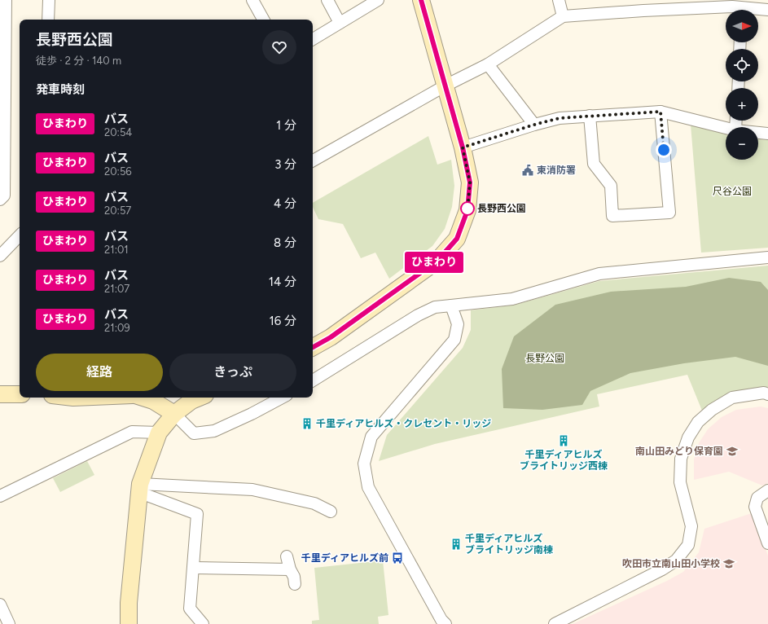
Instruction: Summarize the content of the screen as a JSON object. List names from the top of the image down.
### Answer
{
  "parks": ["尺谷公園", "長野公園"],
  "places": {
    "public building": ["東消防署"],
    "other": ["長野西公園"],
    "building": ["千里ディアヒルズ・クレセント・リッジ", "千里ディアヒルズ ブライトリッジ西棟", "千里ディアヒルズ ブライトリッジ南棟"],
    "school or university": ["南山田みどり保育園", "吹田市立南山田小学校"],
    "bus stop": ["千里ディアヒルズ前"]
  },
  "lines": ["bus line ひまわり"],
  "north": "right",
  "page": {
    "on_map": "ひまわり",
    "map_buttons": ["+", "−"],
    "heading": [
      ["長野西公園", "徒歩 · 2 分 · 140 m"],
      "発車時刻"
    ],
    "list": [
      {
        "mark": "ひまわり",
        "name": "バス",
        "note": "20:54",
        "value": "1 分"
      },
      {
        "mark": "ひまわり",
        "name": "バス",
        "note": "20:56",
        "value": "3 分"
      },
      {
        "mark": "ひまわり",
        "name": "バス",
        "note": "20:57",
        "value": "4 分"
      },
      {
        "mark": "ひまわり",
        "name": "バス",
        "note": "21:01",
        "value": "8 分"
      },
      {
        "mark": "ひまわり",
        "name": "バス",
        "note": "21:07",
        "value": "14 分"
      },
      {
        "mark": "ひまわり",
        "name": "バス",
        "note": "21:09",
        "value": "16 分"
      }
    ],
    "buttons": ["経路", "きっぷ"]
  }
}
